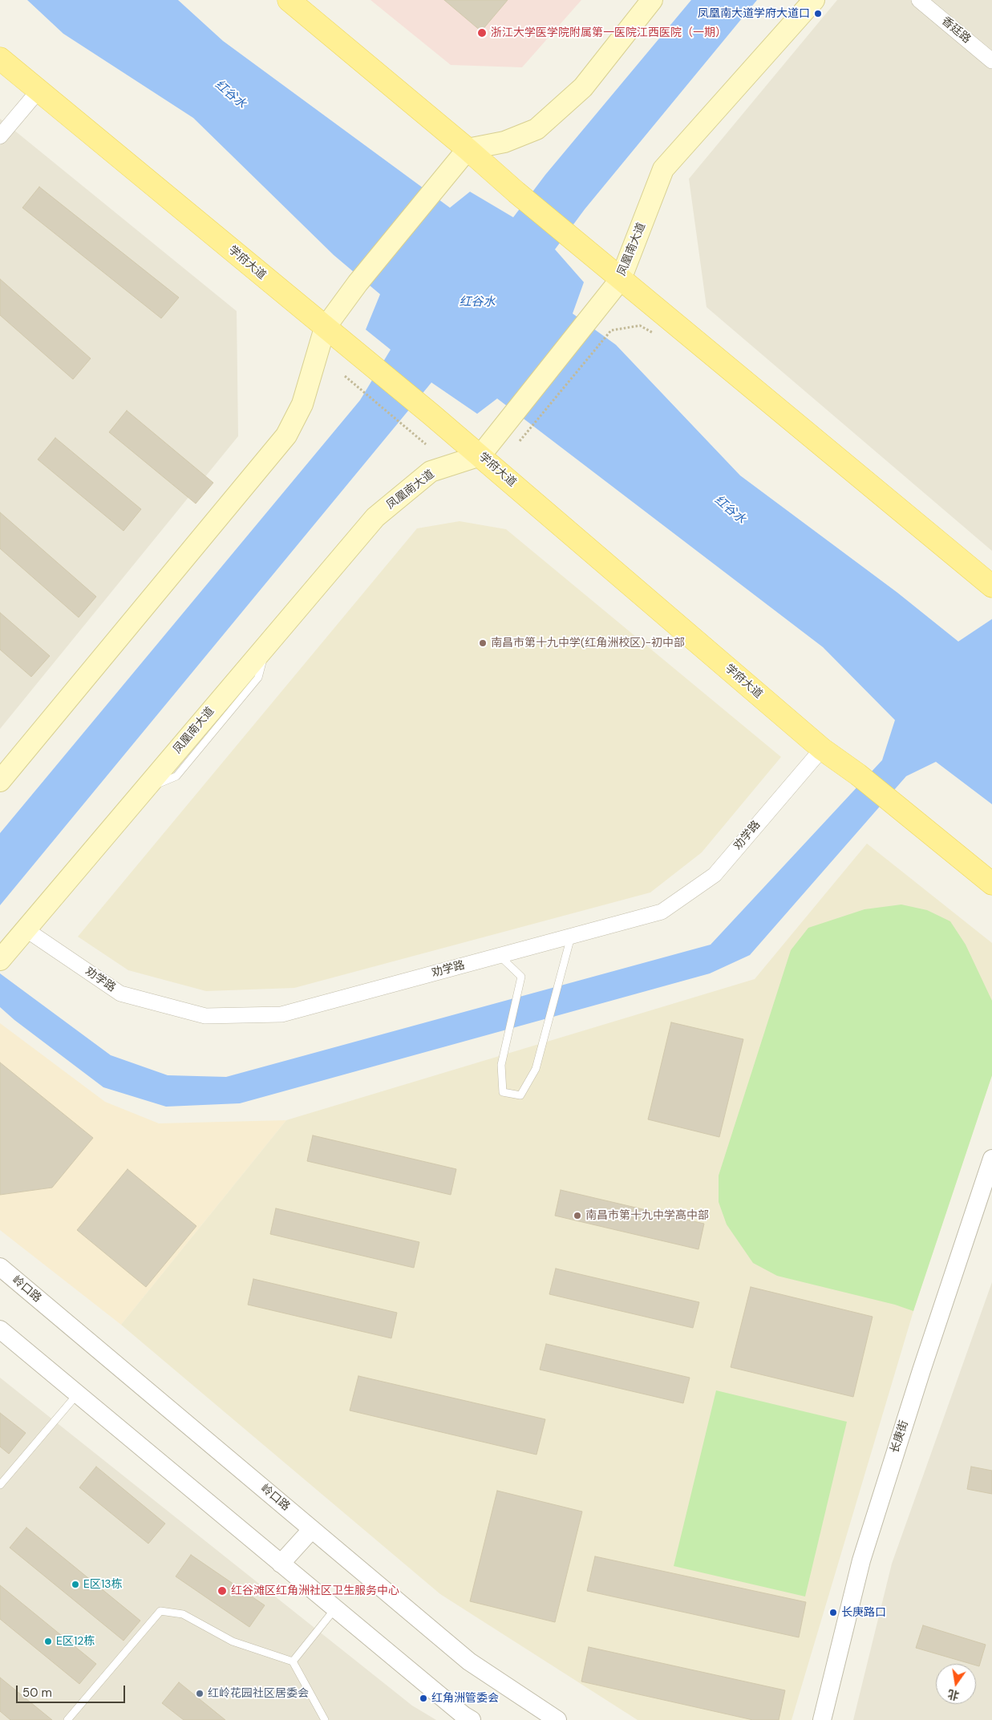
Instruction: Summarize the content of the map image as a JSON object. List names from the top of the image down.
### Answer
{
  "streets": {
    "main road": ["凤凰南大道", "学府大道"],
    "street": [
      "香廷路",
      "劝学路",
      "岭口路",
      "长庚街"
    ]
  },
  "crossings": [
    ["凤凰南大道", "学府大道"],
    ["凤凰南大道", "劝学路"],
    ["学府大道", "劝学路"]
  ],
  "water": ["红谷水"],
  "places": [
    "凤凰南大道学府大道口",
    "浙江大学医学院附属第一医院江西医院（一期）",
    "南昌市第十九中学(红角洲校区)-初中部",
    "南昌市第十九中学高中部",
    "E区13栋",
    "红谷滩区红角洲社区卫生服务中心",
    "长庚路口",
    "E区12栋",
    "红岭花园社区居委会",
    "红角洲管委会"
  ],
  "scale_bar": "50 m",
  "north": "bottom"
}
